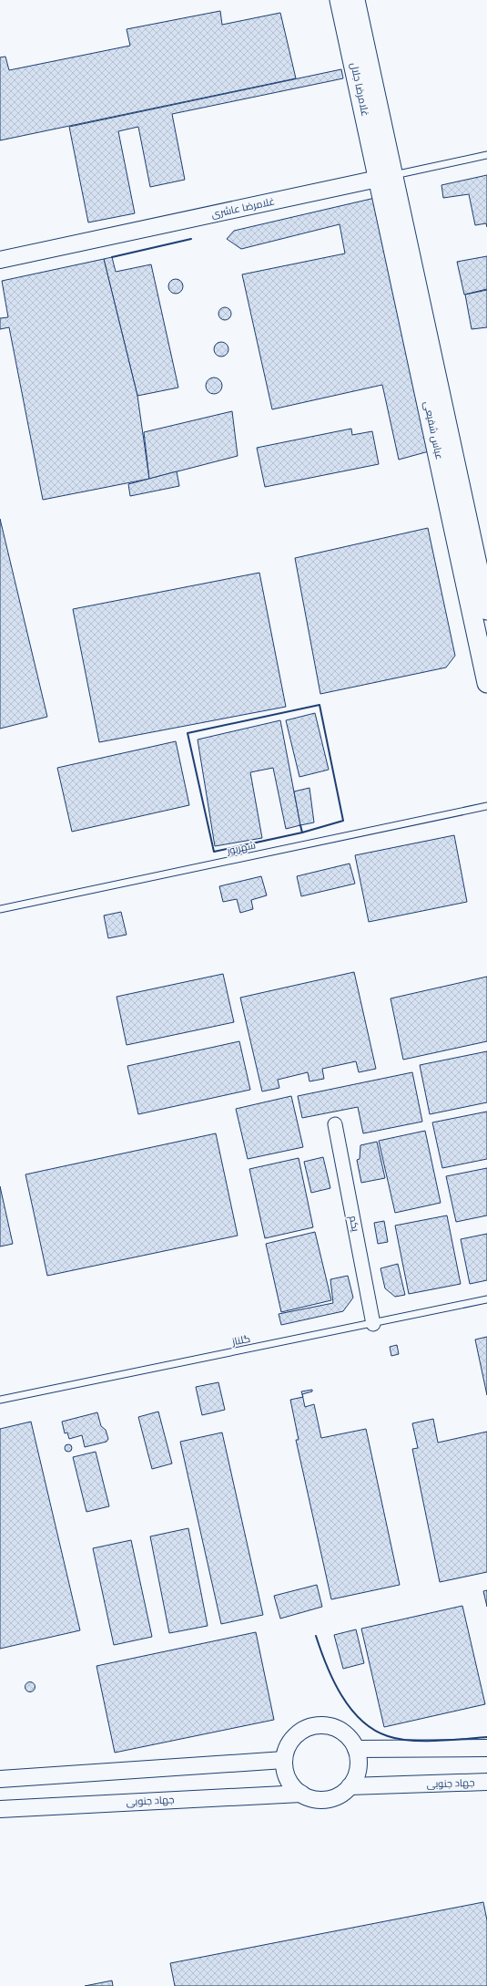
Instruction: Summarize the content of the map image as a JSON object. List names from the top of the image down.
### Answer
{
  "streets": {
    "main road": ["غلامرضا جلال", "عباس شفیعی"],
    "street": ["غلامرضا عاشری", "یکم", "جهاد جنوبی"],
    "lane": ["شهریور", "گلناز"]
  },
  "crossings": [
    ["غلامرضا جلال", "غلامرضا عاشری"],
    ["غلامرضا جلال", "عباس شفیعی"],
    ["غلامرضا عاشری", "عباس شفیعی"],
    ["یکم", "گلناز"]
  ]
}
